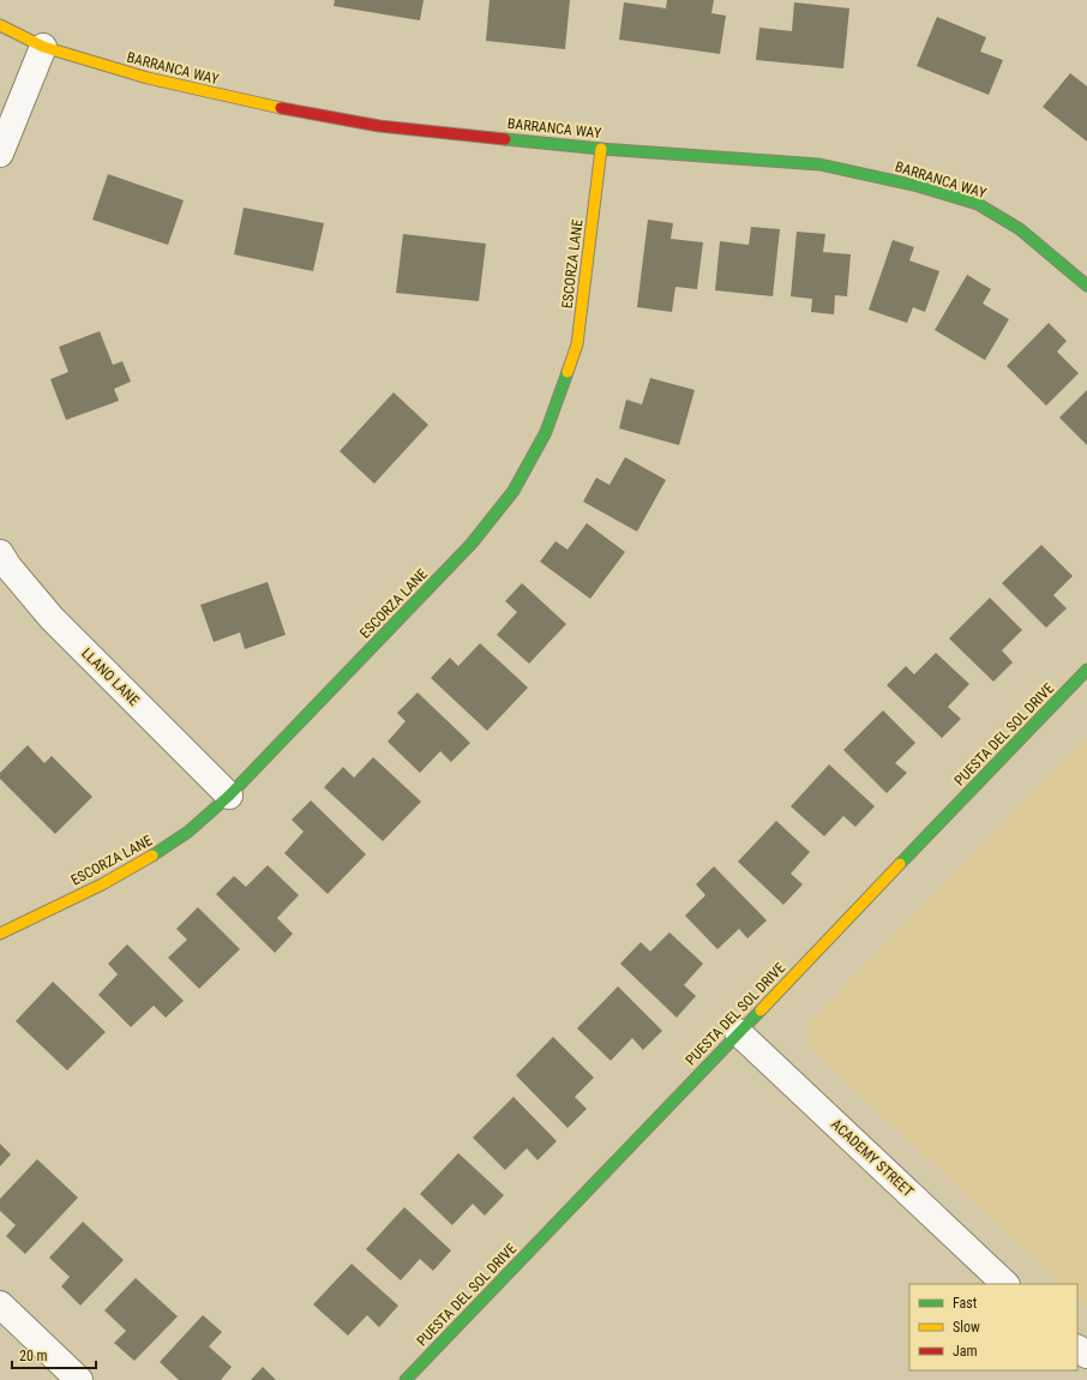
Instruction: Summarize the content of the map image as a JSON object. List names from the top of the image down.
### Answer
{
  "streets": {
    "street": [
      "BARRANCA WAY",
      "ESCORZA LANE",
      "LLANO LANE",
      "PUESTA DEL SOL DRIVE",
      "ACADEMY STREET"
    ]
  },
  "crossings": [
    ["BARRANCA WAY", "ESCORZA LANE"],
    ["ESCORZA LANE", "LLANO LANE"],
    ["PUESTA DEL SOL DRIVE", "ACADEMY STREET"]
  ],
  "legend": ["Fast", "Slow", "Jam"],
  "scale_bar": "20 m"
}
